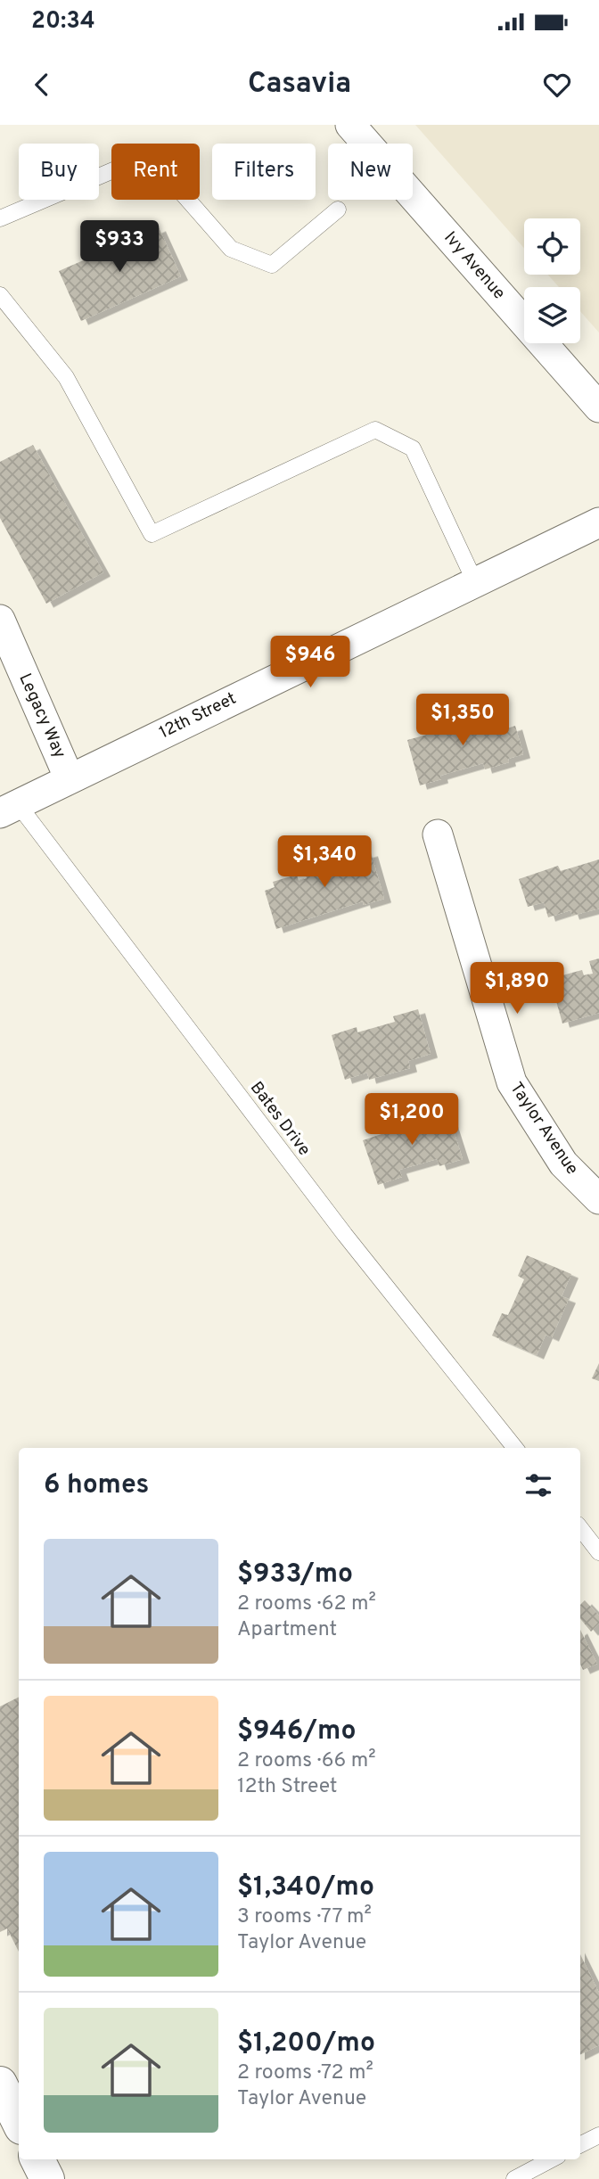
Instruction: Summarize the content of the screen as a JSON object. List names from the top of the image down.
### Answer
{
  "streets": {
    "street": [
      "Ivy Avenue",
      "Legacy Way",
      "12th Street",
      "Taylor Avenue"
    ],
    "lane": ["Bates Drive"]
  },
  "crossings": [
    ["Legacy Way", "12th Street"],
    ["12th Street", "Bates Drive"]
  ],
  "page": {
    "status": "20:34",
    "header": "Casavia",
    "chip": [
      "Buy",
      "Rent",
      "Filters",
      "New"
    ],
    "price": [
      "$933",
      "$946",
      "$1,350",
      "$1,340",
      "$1,890",
      "$1,200"
    ],
    "heading": "6 homes",
    "list": [
      {
        "name": "$933/mo",
        "note": "2 rooms · 62 m² · Apartment"
      },
      {
        "name": "$946/mo",
        "note": "2 rooms · 66 m² · 12th Street"
      },
      {
        "name": "$1,340/mo",
        "note": "3 rooms · 77 m² · Taylor Avenue"
      },
      {
        "name": "$1,200/mo",
        "note": "2 rooms · 72 m² · Taylor Avenue"
      }
    ]
  }
}
